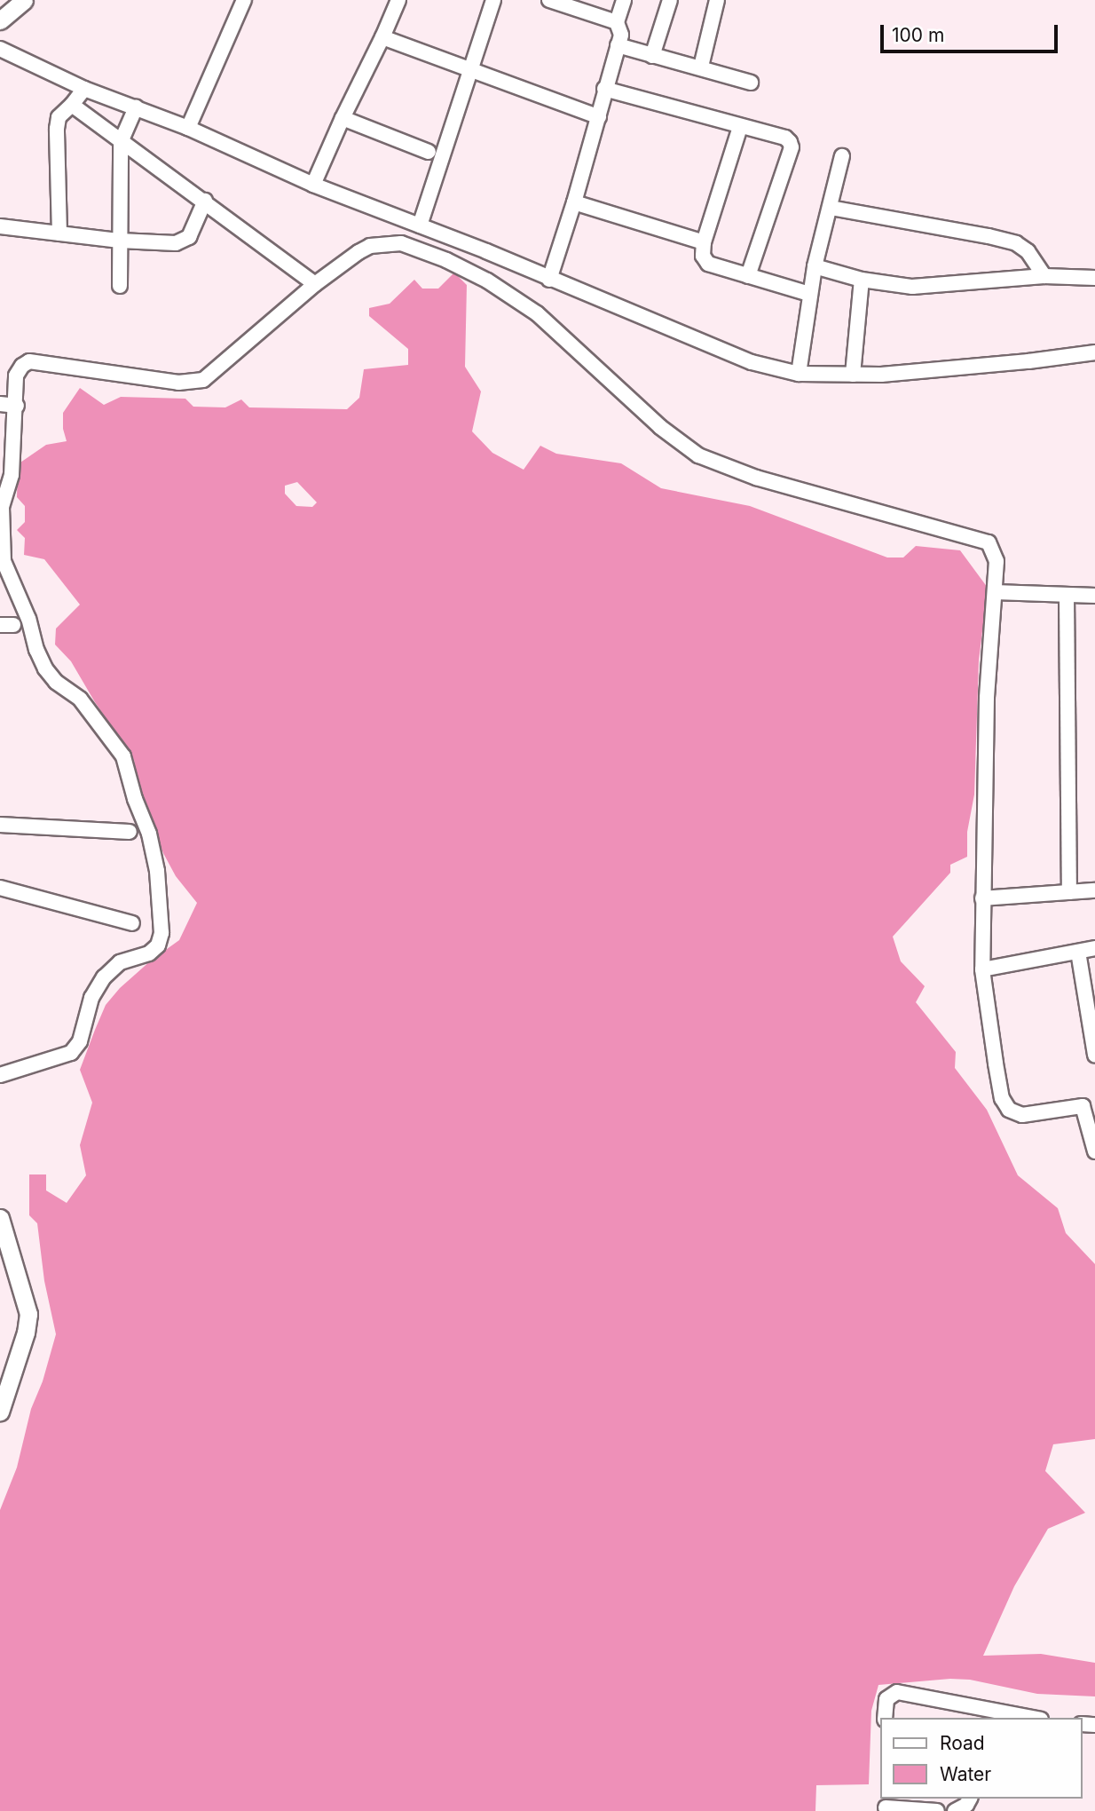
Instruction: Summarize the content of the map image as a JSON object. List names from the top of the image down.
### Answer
{
  "legend": ["Road", "Water"],
  "scale_bar": "100 m"
}
